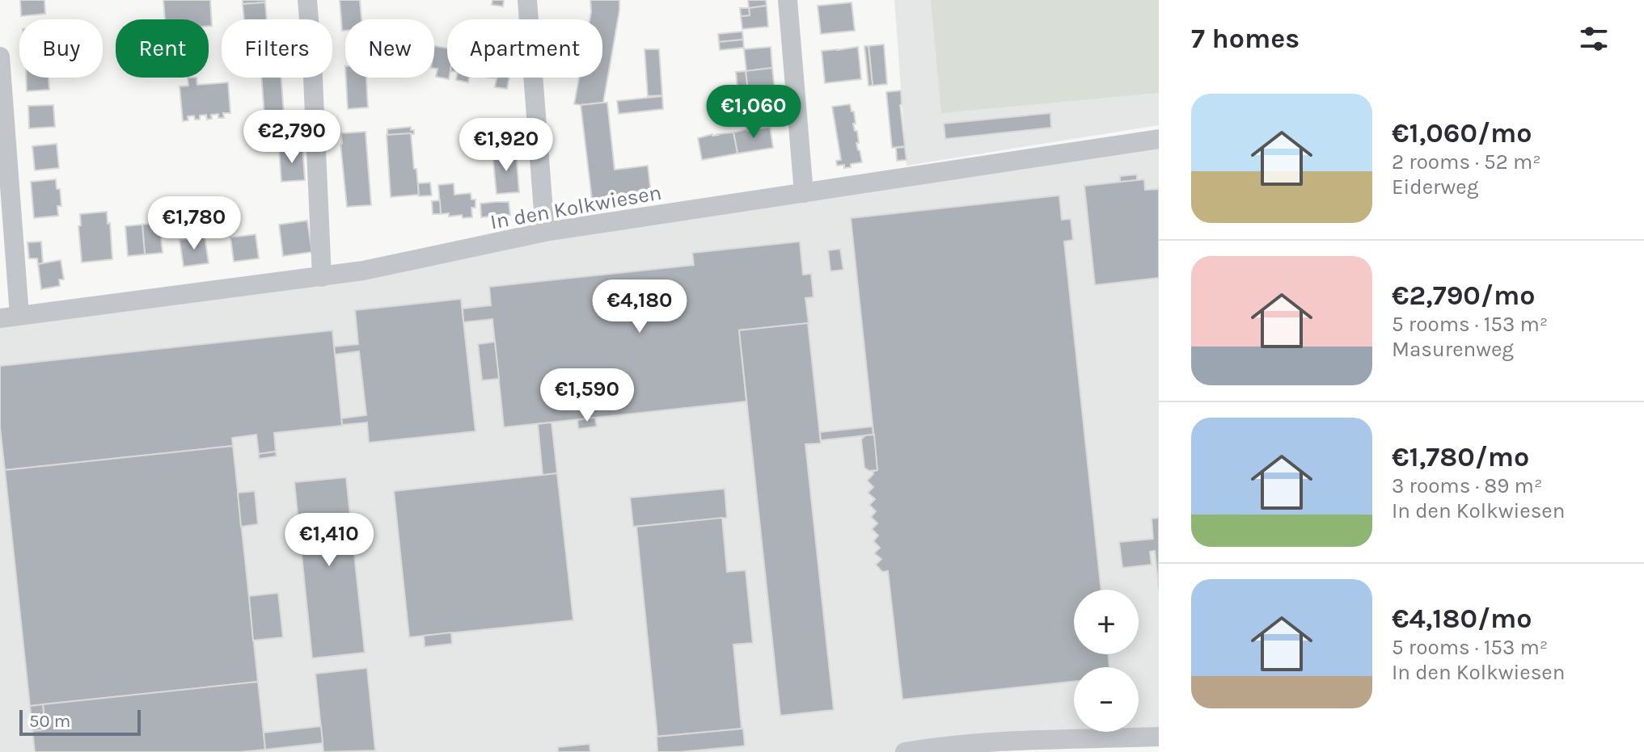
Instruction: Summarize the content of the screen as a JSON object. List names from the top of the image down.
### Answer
{
  "streets": {
    "street": ["In den Kolkwiesen"]
  },
  "scale_bar": "50 m",
  "page": {
    "heading": "7 homes",
    "chip": [
      "Buy",
      "Rent",
      "Filters",
      "New",
      "Apartment"
    ],
    "list": [
      {
        "name": "€1,060/mo",
        "note": "2 rooms · 52 m² · Eiderweg"
      },
      {
        "name": "€2,790/mo",
        "note": "5 rooms · 153 m² · Masurenweg"
      },
      {
        "name": "€1,780/mo",
        "note": "3 rooms · 89 m² · In den Kolkwiesen"
      },
      {
        "name": "€4,180/mo",
        "note": "5 rooms · 153 m² · In den Kolkwiesen"
      }
    ],
    "price": [
      "€1,060",
      "€2,790",
      "€1,920",
      "€1,780",
      "€4,180",
      "€1,590",
      "€1,410"
    ],
    "map_buttons": ["+", "−"],
    "scale": "50 m"
  }
}
